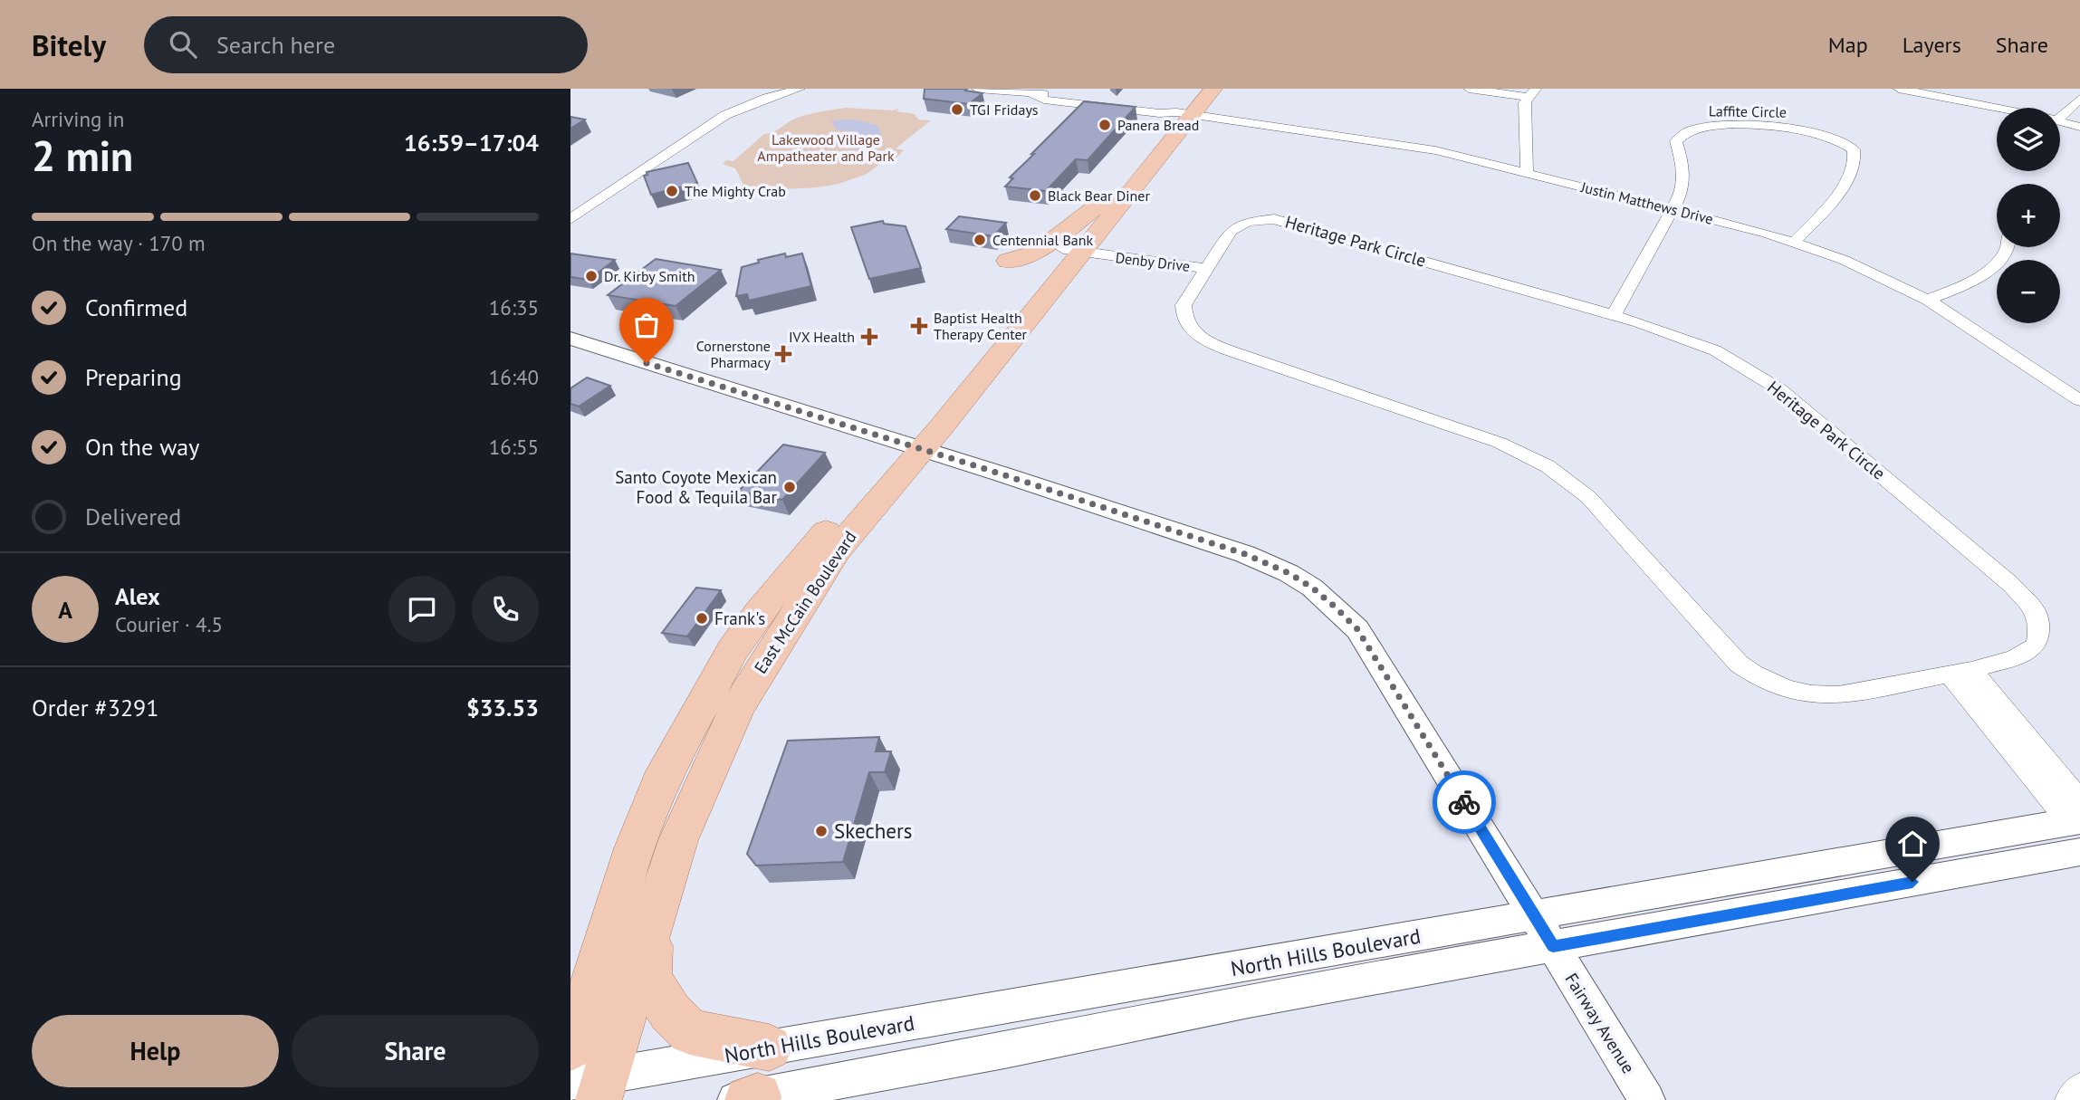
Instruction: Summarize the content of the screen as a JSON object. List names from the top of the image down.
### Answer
{
  "streets": {
    "main road": ["East McCain Boulevard"],
    "street": [
      "Laffite Circle",
      "Justin Matthews Drive",
      "Heritage Park Circle",
      "Denby Drive",
      "North Hills Boulevard",
      "Fairway Avenue"
    ]
  },
  "crossings": [
    ["Laffite Circle", "Justin Matthews Drive"],
    ["Justin Matthews Drive", "East McCain Boulevard"],
    ["Heritage Park Circle", "Denby Drive"],
    ["Denby Drive", "East McCain Boulevard"],
    ["East McCain Boulevard", "North Hills Boulevard"],
    ["East McCain Boulevard", "Fairway Avenue"],
    ["North Hills Boulevard", "Fairway Avenue"]
  ],
  "parks": ["Lakewood Village Ampatheater and Park"],
  "places": {
    "other": [
      "TGI Fridays",
      "Panera Bread",
      "The Mighty Crab",
      "Black Bear Diner",
      "Centennial Bank",
      "Dr. Kirby Smith",
      "Santo Coyote Mexican Food & Tequila Bar",
      "Frank's",
      "Skechers"
    ],
    "health": ["Baptist Health Therapy Center", "IVX Health", "Cornerstone Pharmacy"]
  },
  "page": {
    "header": "Bitely",
    "search": "Search here",
    "nav": ["Map", "Layers", "Share"],
    "heading": ["2 min", "Arriving in", "16:59–17:04"],
    "panel": [
      "Alex",
      "Courier · 4.5",
      "Order #3291",
      "$33.53"
    ],
    "map_buttons": ["+", "−"],
    "bar": "On the way · 170 m",
    "list": [
      ["Confirmed", "16:35"],
      ["Preparing", "16:40"],
      ["On the way", "16:55"],
      "Delivered"
    ],
    "round": "A",
    "buttons": ["Help", "Share"]
  }
}
